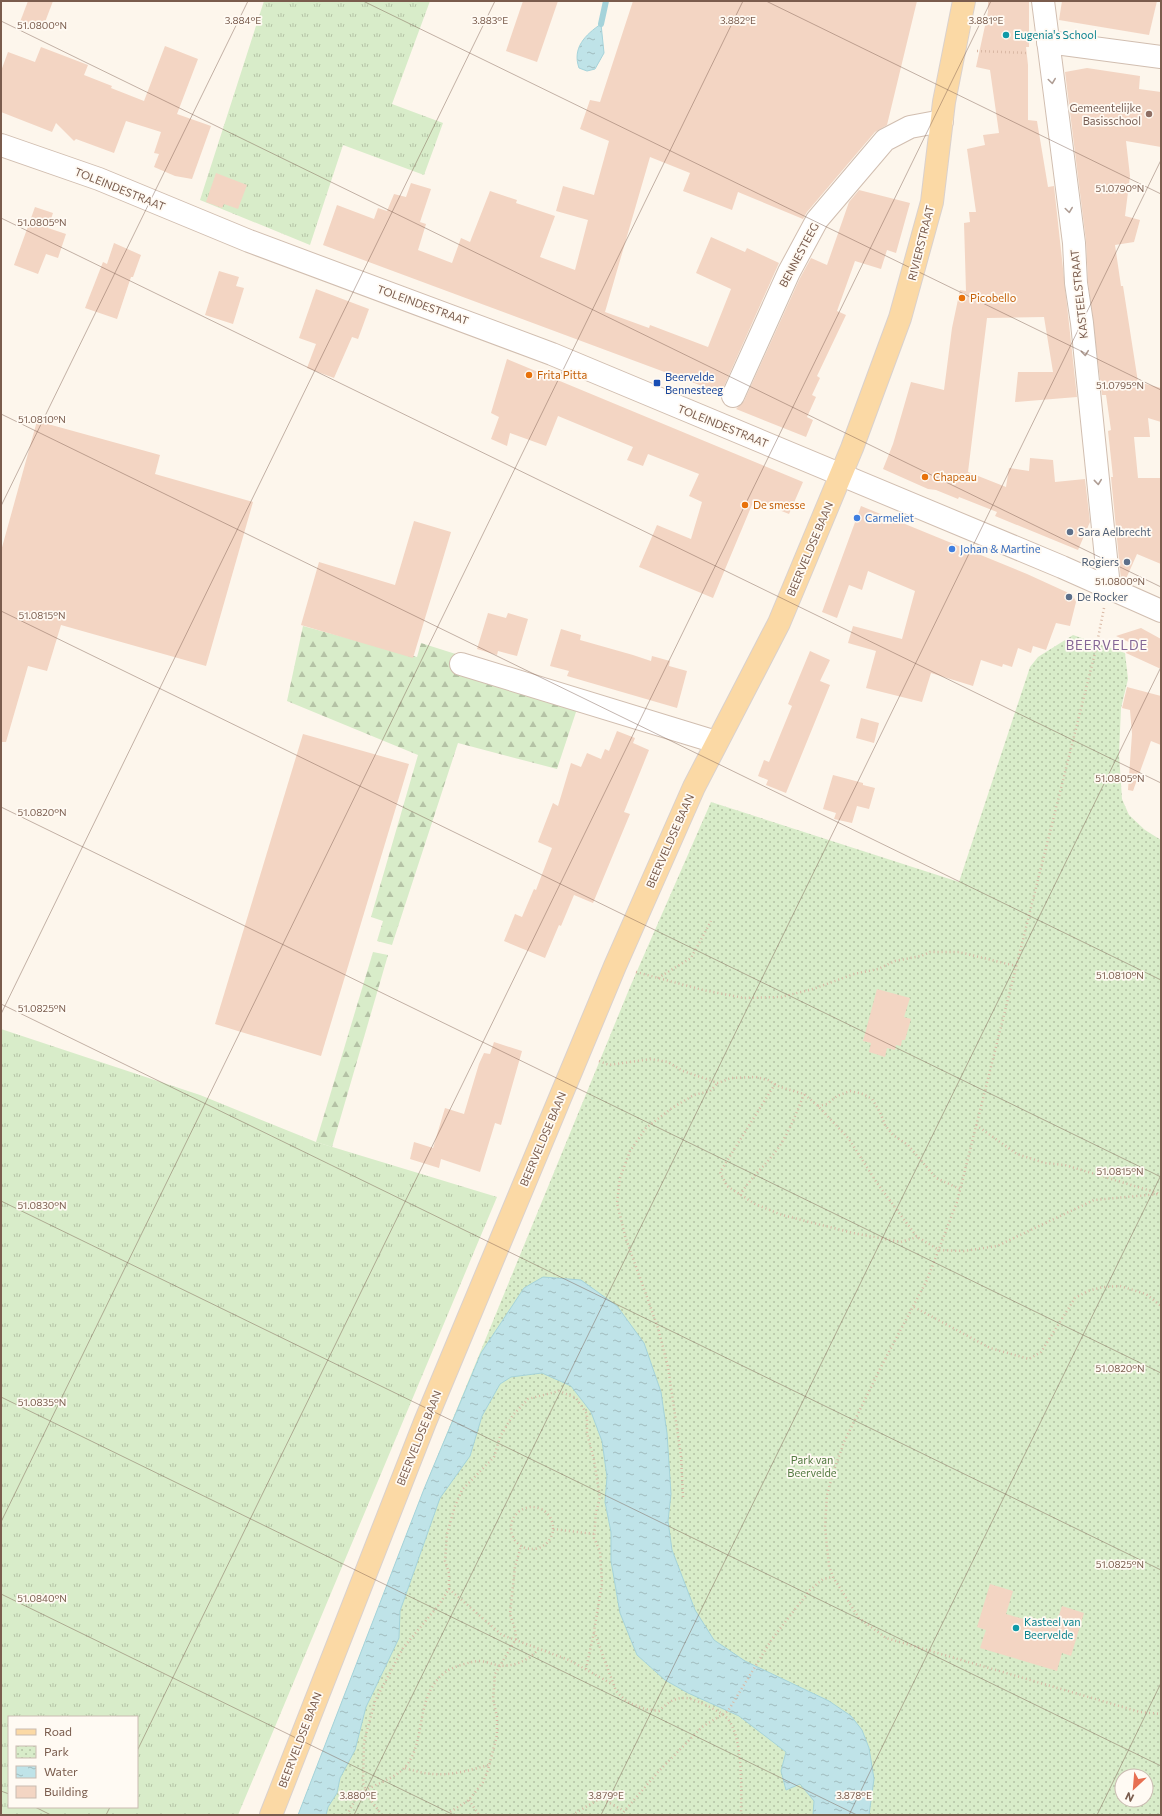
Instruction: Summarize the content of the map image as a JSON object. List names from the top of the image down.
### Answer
{
  "streets": {
    "main road": ["RIVIERSTRAAT", "BEERVELDSE BAAN"],
    "street": ["TOLEINDESTRAAT", "BENNESTEEG", "KASTEELSTRAAT"]
  },
  "crossings": [
    ["TOLEINDESTRAAT", "RIVIERSTRAAT"],
    ["TOLEINDESTRAAT", "KASTEELSTRAAT"],
    ["TOLEINDESTRAAT", "BEERVELDSE BAAN"],
    ["RIVIERSTRAAT", "BENNESTEEG"],
    ["RIVIERSTRAAT", "BEERVELDSE BAAN"]
  ],
  "one_way": ["KASTEELSTRAAT"],
  "districts": ["BEERVELDE"],
  "parks": ["Park van Beervelde"],
  "places": {
    "other": [
      "Eugenia's School",
      "Gemeentelijke Basisschool",
      "Picobello",
      "Frita Pitta",
      "Chapeau",
      "De smesse",
      "Carmeliet",
      "Sara Aelbrecht",
      "Johan & Martine",
      "Rogiers",
      "De Rocker",
      "Kasteel van Beervelde"
    ],
    "transit": ["Beervelde Bennesteeg"]
  },
  "legend": [
    "Road",
    "Park",
    "Water",
    "Building"
  ],
  "north": "bottom left",
  "coordinates": [
    "3.884°E",
    "3.883°E",
    "3.882°E",
    "3.881°E",
    "51.0800°N",
    "51.0790°N",
    "51.0805°N",
    "51.0795°N",
    "51.0810°N",
    "51.0815°N",
    "51.0820°N",
    "51.0825°N",
    "51.0830°N",
    "51.0835°N",
    "51.0840°N",
    "3.880°E",
    "3.879°E",
    "3.878°E"
  ]
}
